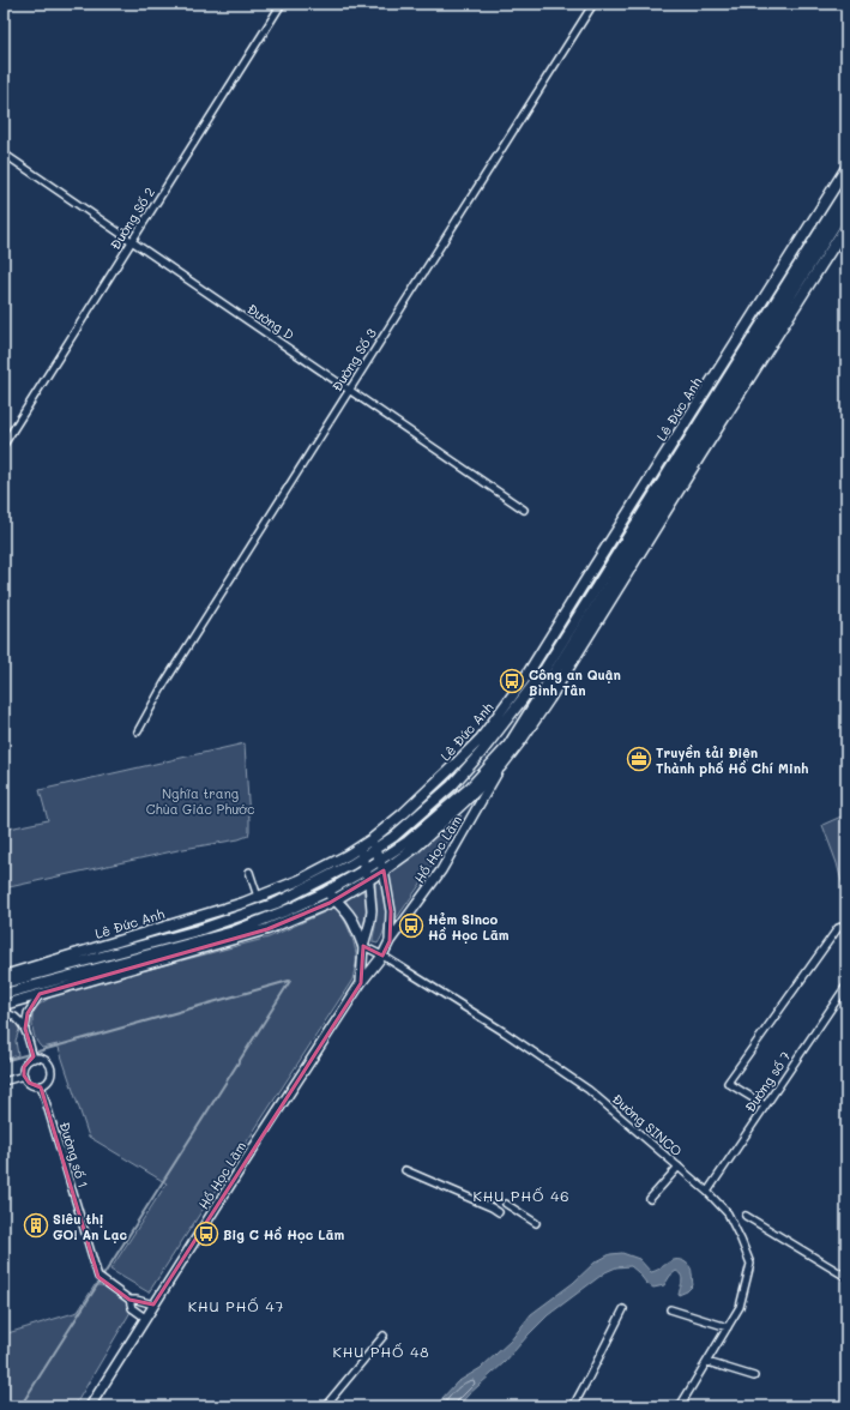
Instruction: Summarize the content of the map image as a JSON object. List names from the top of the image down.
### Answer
{
  "streets": {
    "highway": ["Lê Đức Anh"],
    "main road": ["Hồ Học Lãm"],
    "street": [
      "Đường Số 2",
      "Đường D",
      "Đường Số 3",
      "Đường số 7",
      "Đường SINCO",
      "Đường số 1"
    ]
  },
  "crossings": [
    ["Đường Số 2", "Đường D"],
    ["Đường D", "Đường Số 3"],
    ["Lê Đức Anh", "Hồ Học Lãm"],
    ["Hồ Học Lãm", "Đường SINCO"],
    ["Hồ Học Lãm", "Đường số 1"],
    ["Đường số 7", "Đường SINCO"]
  ],
  "districts": ["KHU PHỐ 46", "KHU PHỐ 47", "KHU PHỐ 48"],
  "parks": ["Nghĩa trang Chùa Giác Phước"],
  "places": {
    "bus stop": ["Công an Quận Bình Tân", "Hẻm Sinco Hồ Học Lãm", "Big C Hồ Học Lãm"],
    "office": ["Truyền tải Điện Thành phố Hồ Chí Minh"],
    "building": ["Siêu thị GO! An Lạc"]
  }
}
